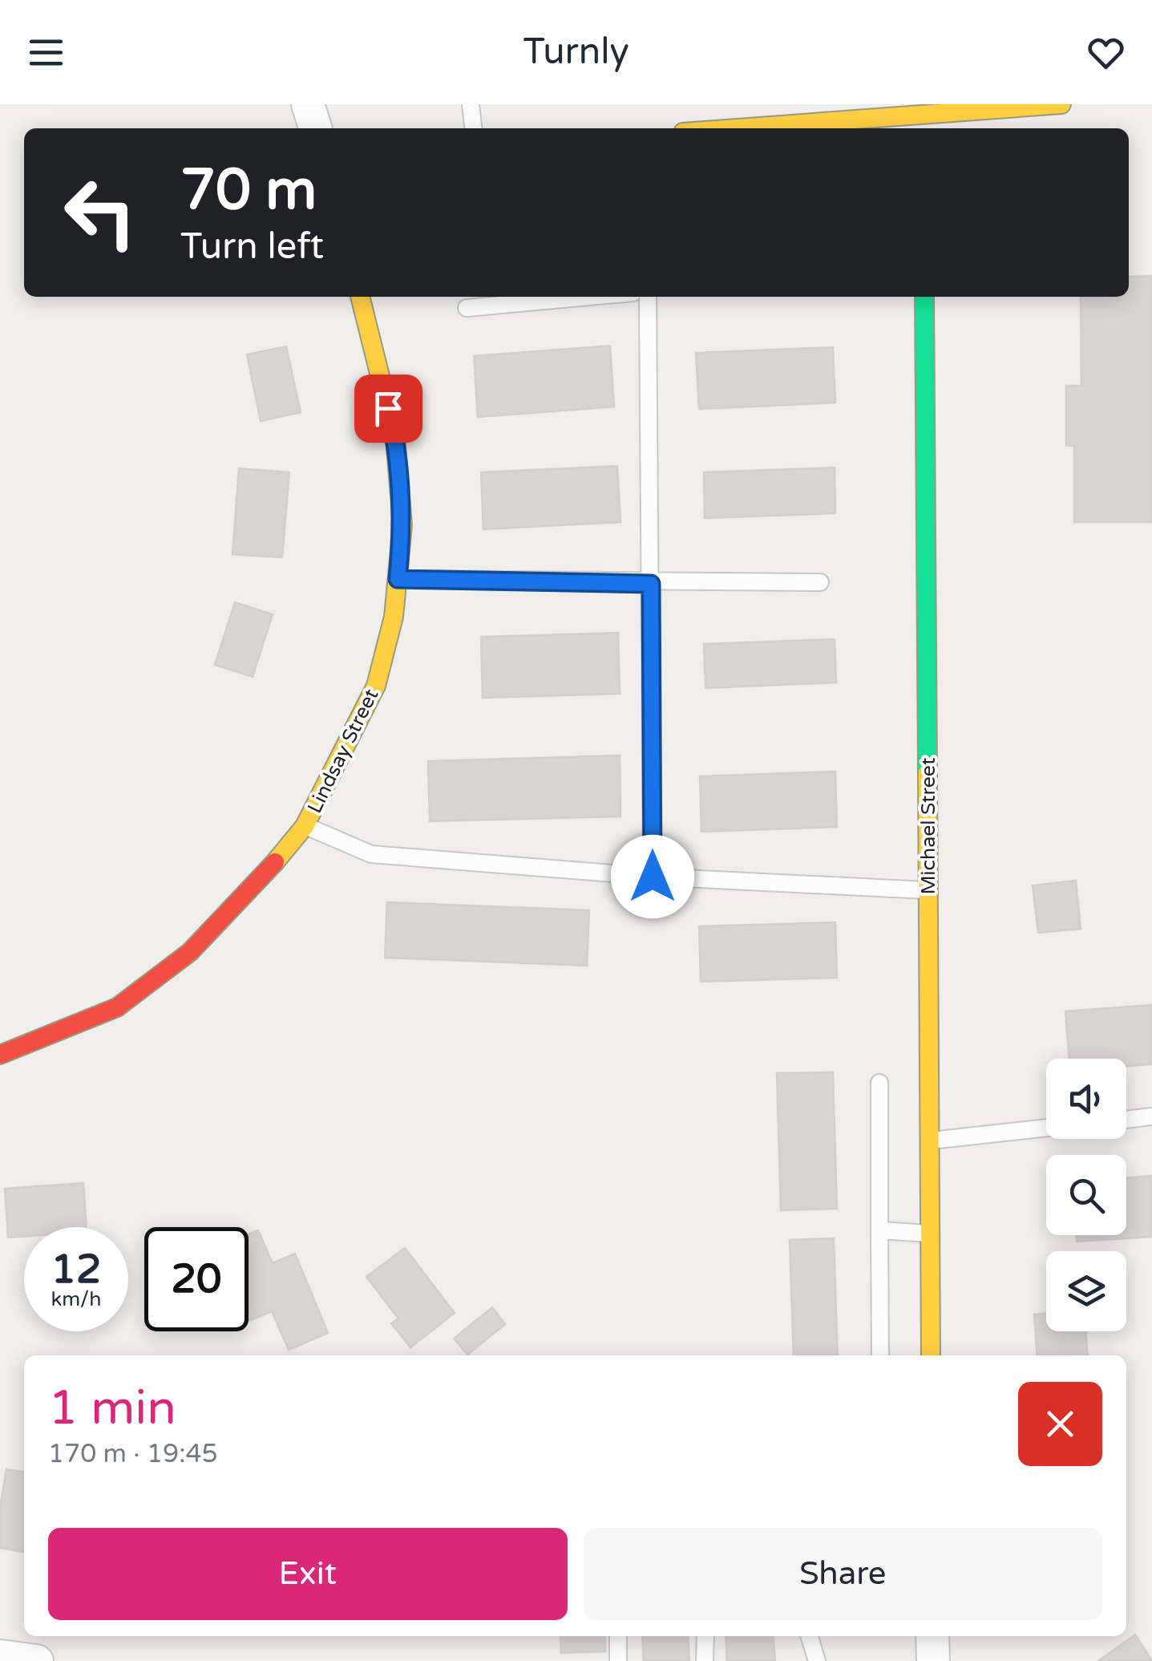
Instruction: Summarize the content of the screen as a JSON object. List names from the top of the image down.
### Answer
{
  "streets": {
    "street": ["Lindsay Street", "Michael Street"]
  },
  "page": {
    "header": "Turnly",
    "turn": ["70 m", "Turn left"],
    "speed": "12 km/h",
    "limit": "20",
    "heading": ["1 min", "170 m · 19:45"],
    "buttons": ["Exit", "Share"]
  }
}
